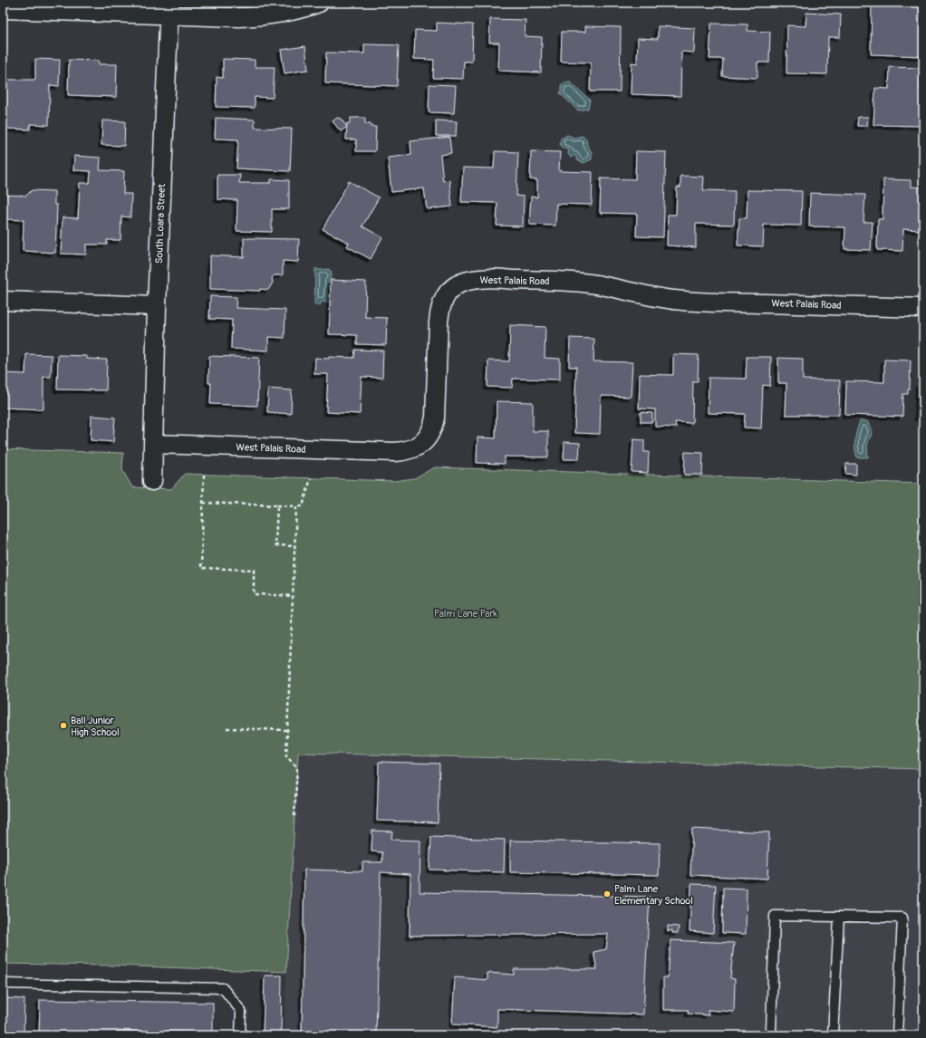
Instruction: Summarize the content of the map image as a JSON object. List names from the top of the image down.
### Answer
{
  "streets": {
    "street": ["South Loara Street", "West Palais Road"]
  },
  "crossings": [
    ["South Loara Street", "West Palais Road"]
  ],
  "parks": ["Palm Lane Park"],
  "places": ["Ball Junior High School", "Palm Lane Elementary School"]
}
